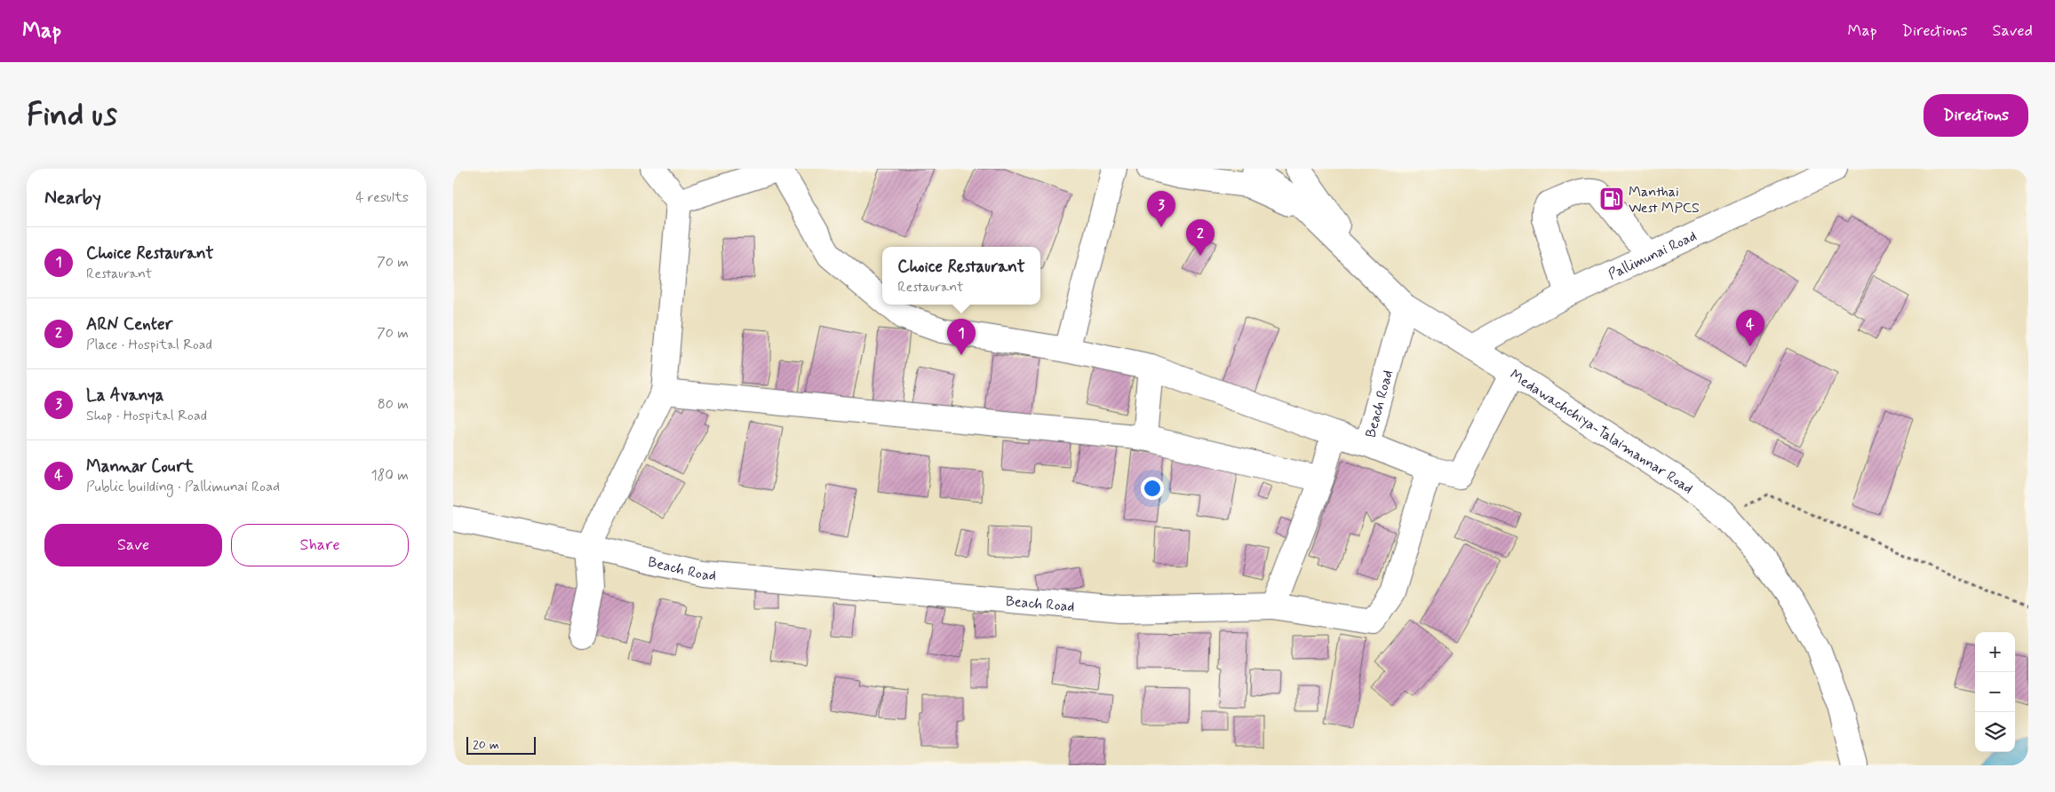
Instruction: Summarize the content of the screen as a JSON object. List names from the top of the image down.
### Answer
{
  "streets": {
    "main road": ["Pallimunai Road", "Beach Road", "Medawachchiya-Talaimannar Road"]
  },
  "crossings": [
    ["Pallimunai Road", "Medawachchiya-Talaimannar Road"],
    ["Beach Road", "Medawachchiya-Talaimannar Road"]
  ],
  "places": {
    "fuel station": ["Manthai West MPCS"]
  },
  "scale_bar": "20 m",
  "page": {
    "header": "Map",
    "nav": ["Map", "Directions", "Saved"],
    "buttons": [
      "Directions",
      ["Save", "Share"]
    ],
    "title": "Find us",
    "heading": ["Nearby", "4 results"],
    "pins": [
      "3",
      "2",
      "4",
      "1"
    ],
    "list": [
      {
        "mark": "1",
        "name": "Choice Restaurant",
        "note": "Restaurant",
        "value": "70 m"
      },
      {
        "mark": "2",
        "name": "ARN Center",
        "note": "Place · Hospital Road",
        "value": "70 m"
      },
      {
        "mark": "3",
        "name": "La Avanya",
        "note": "Shop · Hospital Road",
        "value": "80 m"
      },
      {
        "mark": "4",
        "name": "Mannar Court",
        "note": "Public building · Pallimunai Road",
        "value": "180 m"
      }
    ],
    "popup": ["Choice Restaurant", "Restaurant"],
    "map_buttons": ["+", "−"],
    "scale": "20 m"
  }
}
